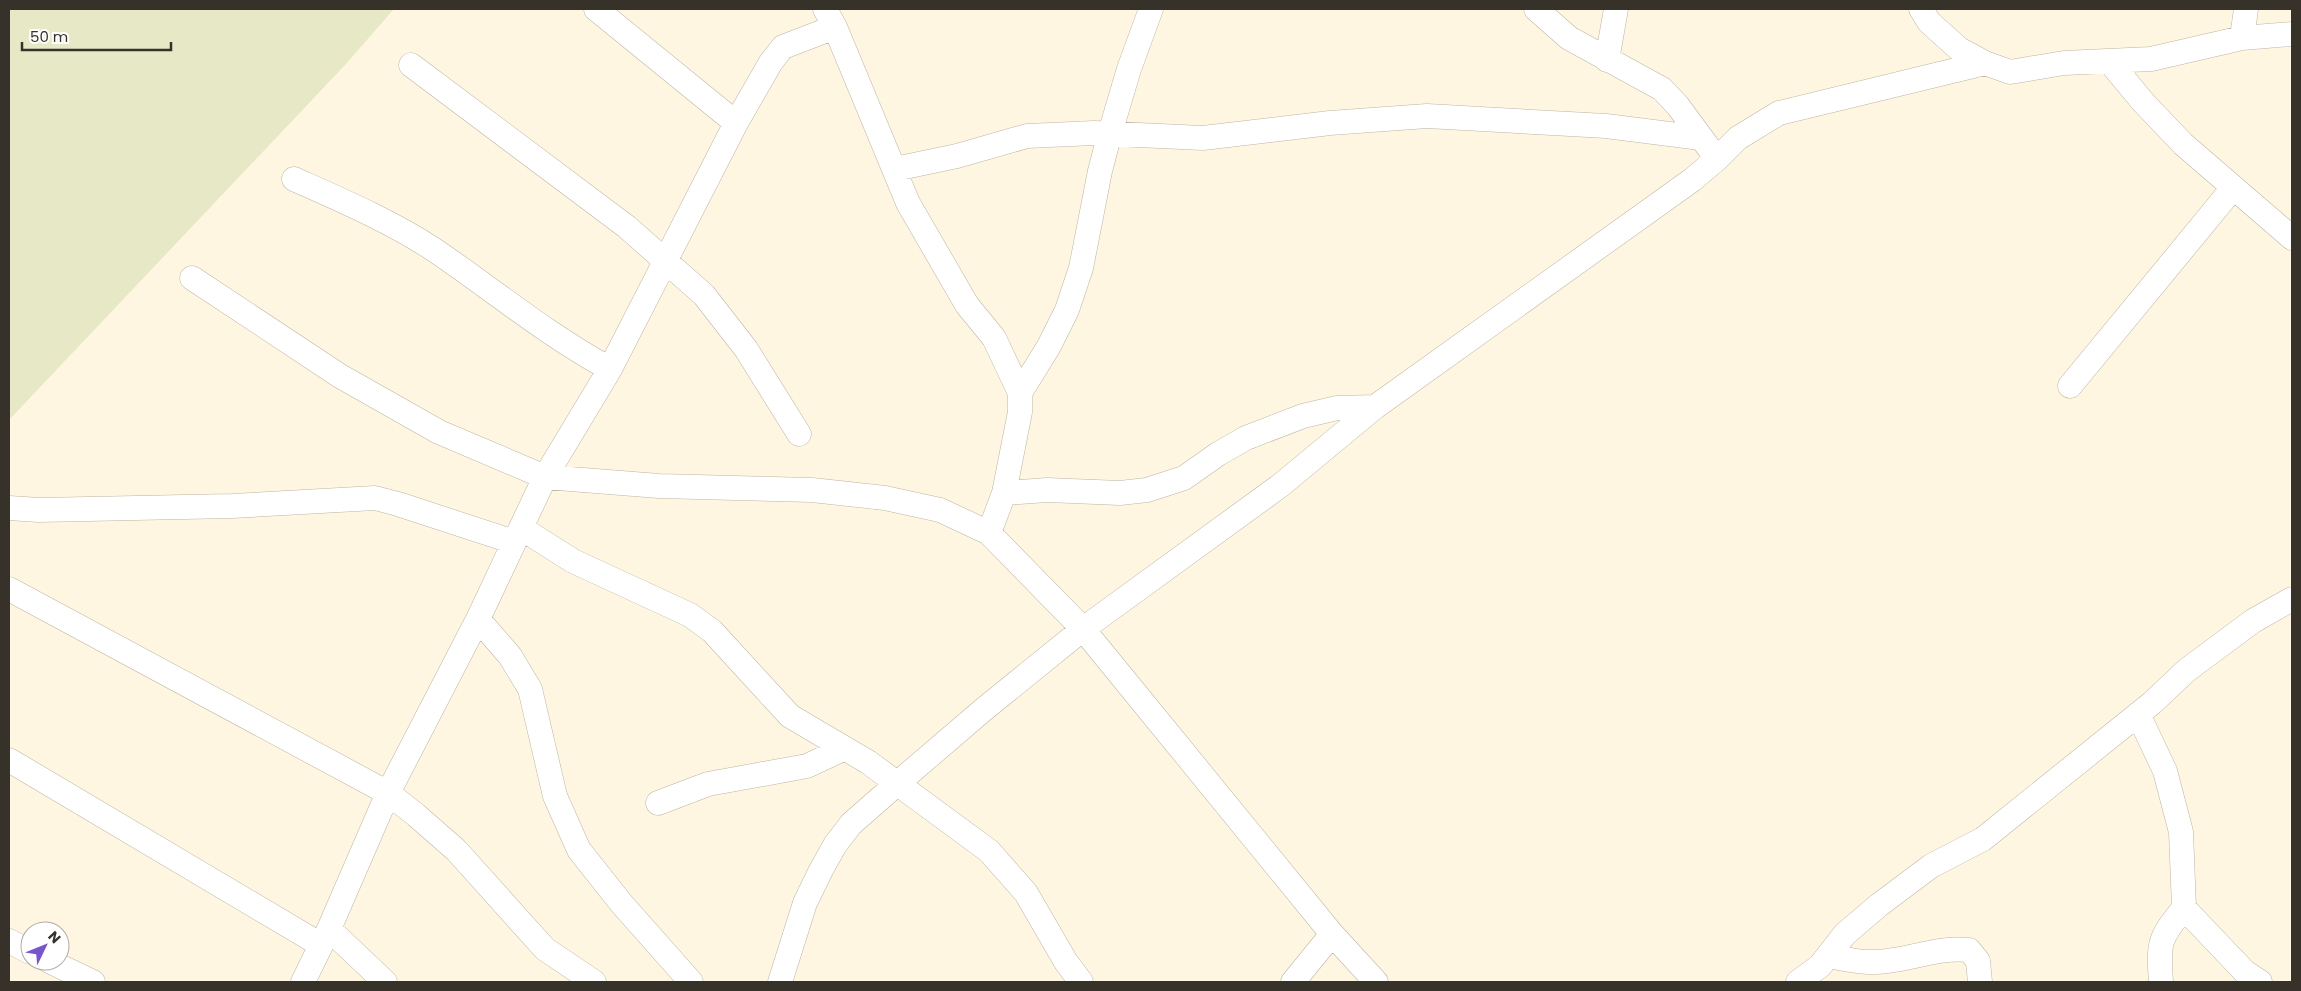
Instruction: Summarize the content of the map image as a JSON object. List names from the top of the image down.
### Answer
{
  "scale_bar": "50 m",
  "north": "top right"
}
